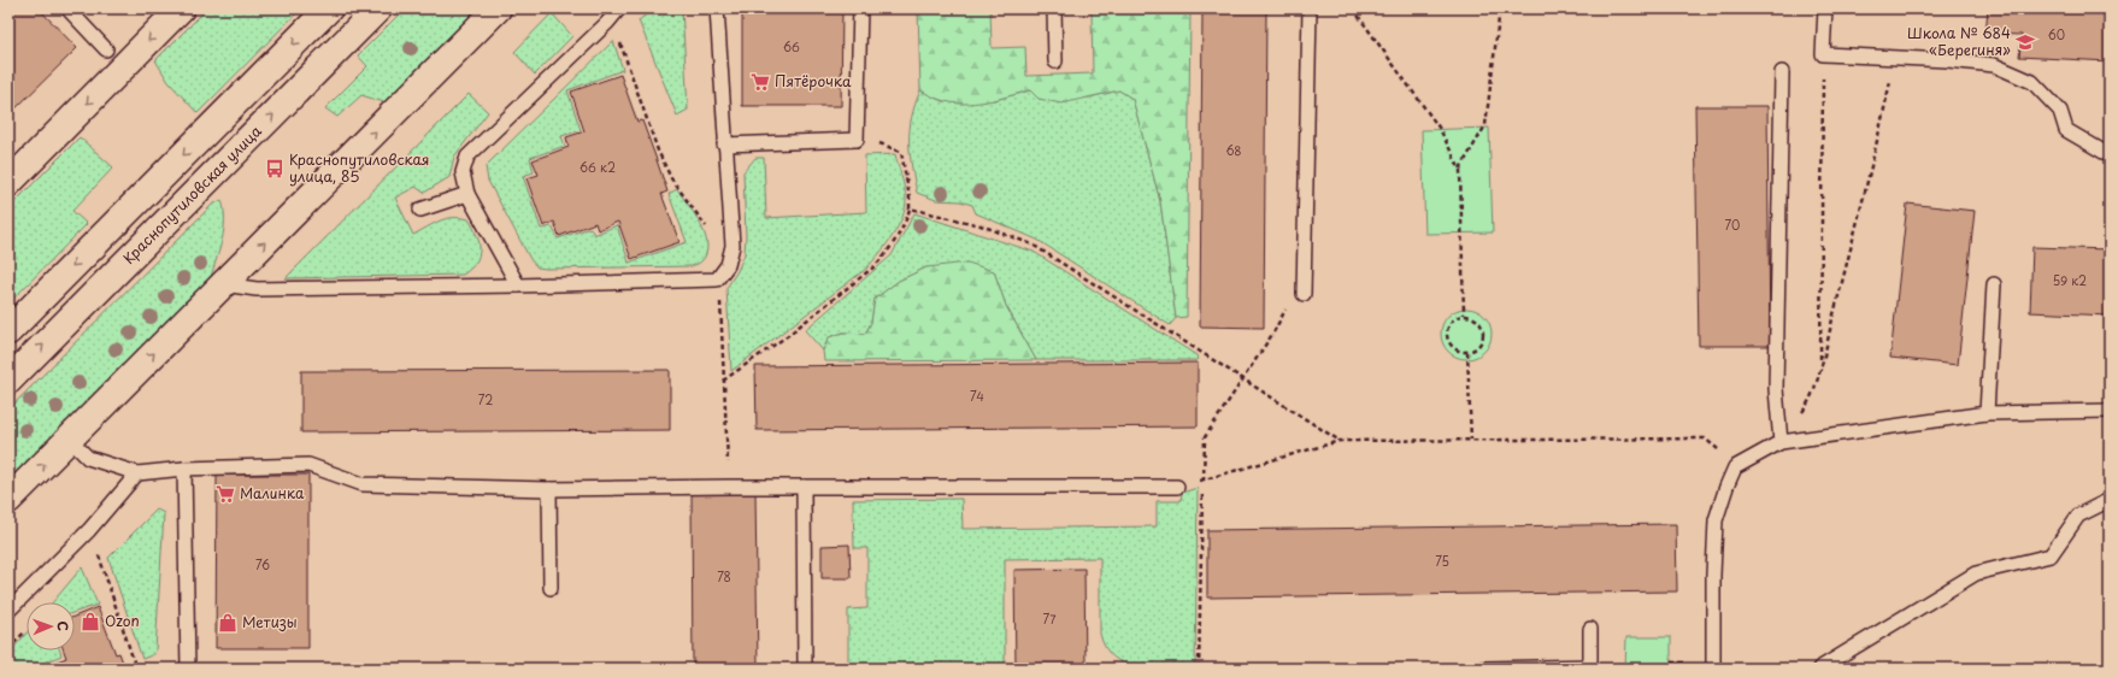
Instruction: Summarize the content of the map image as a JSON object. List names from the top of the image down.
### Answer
{
  "streets": {
    "main road": ["Краснопутиловская улица"]
  },
  "places": {
    "school or university": ["Школа № 684 «Берегиня»"],
    "supermarket": ["Пятёрочка", "Малинка"],
    "bus stop": ["Краснопутиловская улица, 85"],
    "shop": ["Ozon", "Метизы"]
  },
  "house_numbers": [
    "60",
    "66",
    "68",
    "66 к2",
    "70",
    "59 к2",
    "74",
    "72",
    "75",
    "76",
    "78",
    "77"
  ],
  "north": "right"
}
